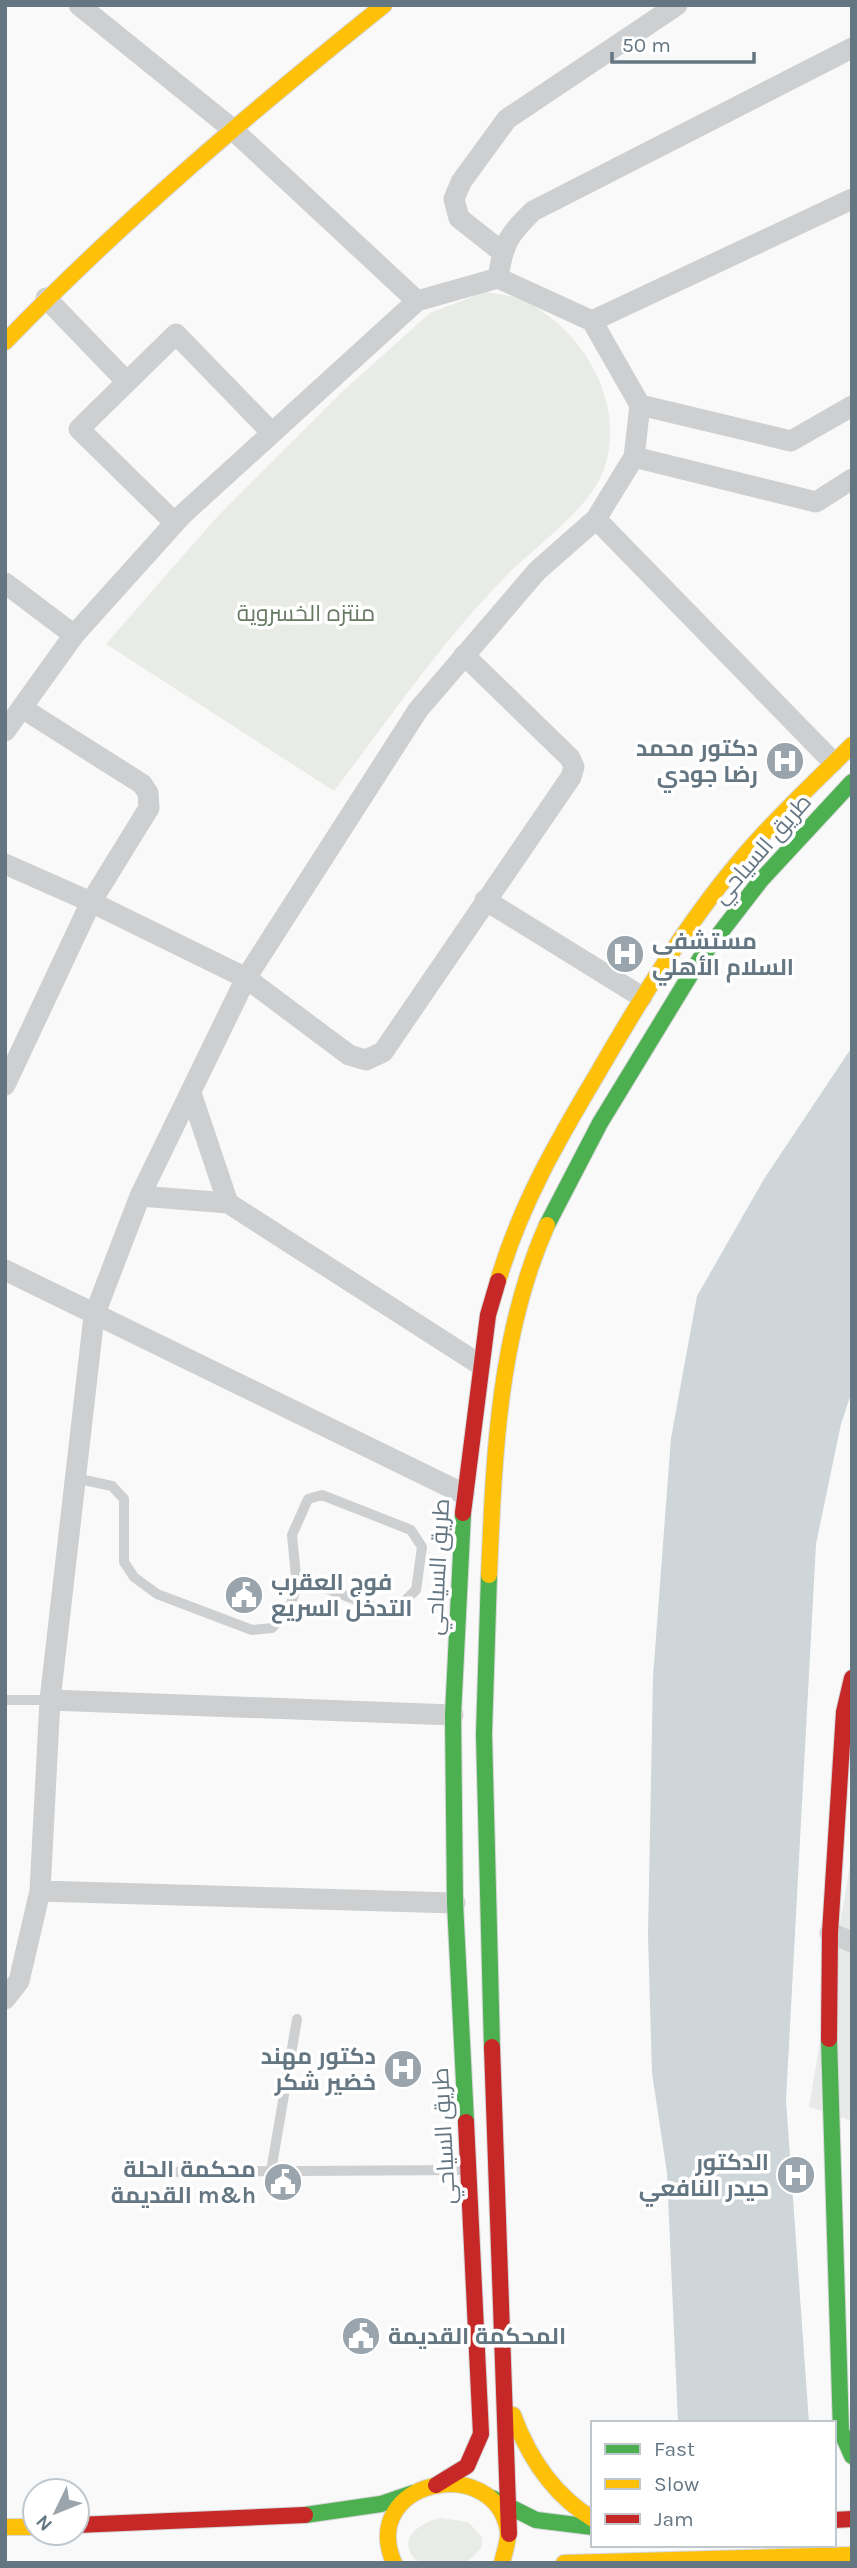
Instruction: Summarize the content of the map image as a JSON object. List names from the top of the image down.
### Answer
{
  "streets": {
    "main road": ["طريق السياحي"]
  },
  "parks": ["منتزه الخسروية"],
  "places": {
    "hospital": [
      "دكتور محمد رضا جودي",
      "مستشفى السلام الأهلي",
      "دكتور مهند خضير شكر",
      "الدكتور حيدر النافعي"
    ],
    "public building": ["فوج العقرب التدخل السريع", "محكمة الحلة القديمة m&h", "المحكمة القديمة"]
  },
  "legend": ["Fast", "Slow", "Jam"],
  "scale_bar": "50 m",
  "north": "bottom left"
}
